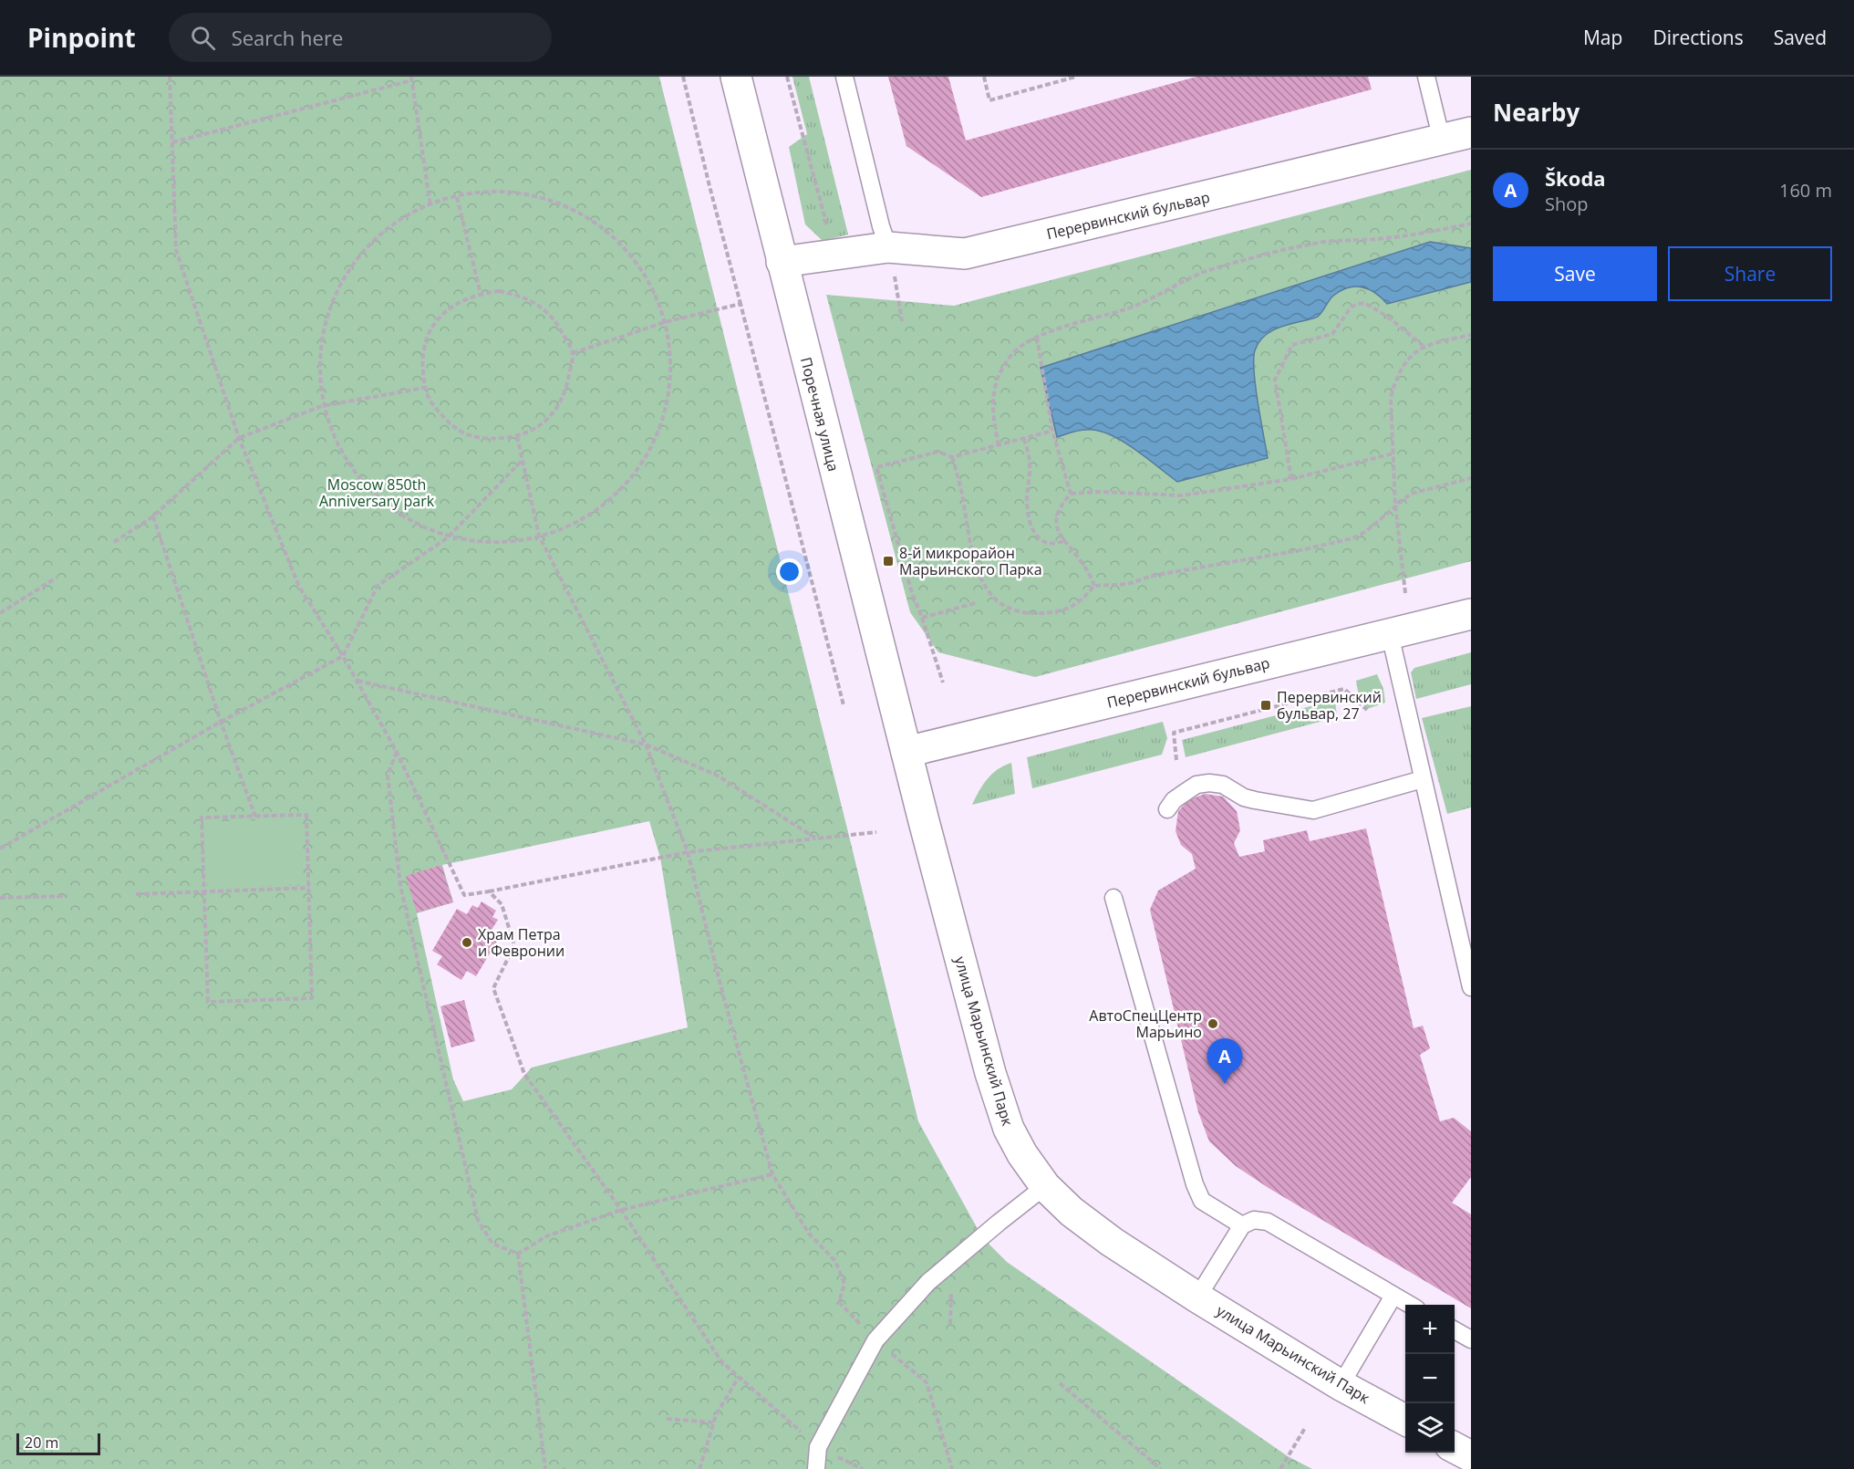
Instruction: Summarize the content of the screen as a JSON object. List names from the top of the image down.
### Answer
{
  "streets": {
    "main road": ["Перервинский бульвар", "Поречная улица", "улица Марьинский Парк"]
  },
  "crossings": [
    ["Перервинский бульвар", "Поречная улица"],
    ["Перервинский бульвар", "улица Марьинский Парк"],
    ["Поречная улица", "улица Марьинский Парк"]
  ],
  "parks": ["Moscow 850th Anniversary park"],
  "places": {
    "transit": ["8-й микрорайон Марьинского Парка", "Перервинский бульвар, 27"],
    "other": ["Храм Петра и Февронии", "АвтоСпецЦентр Марьино"]
  },
  "scale_bar": "20 m",
  "page": {
    "header": "Pinpoint",
    "search": "Search here",
    "nav": ["Map", "Directions", "Saved"],
    "heading": "Nearby",
    "list": [
      {
        "mark": "A",
        "name": "Škoda",
        "note": "Shop",
        "value": "160 m"
      }
    ],
    "buttons": ["Save", "Share"],
    "pins": "A",
    "map_buttons": ["+", "−"],
    "scale": "20 m"
  }
}
